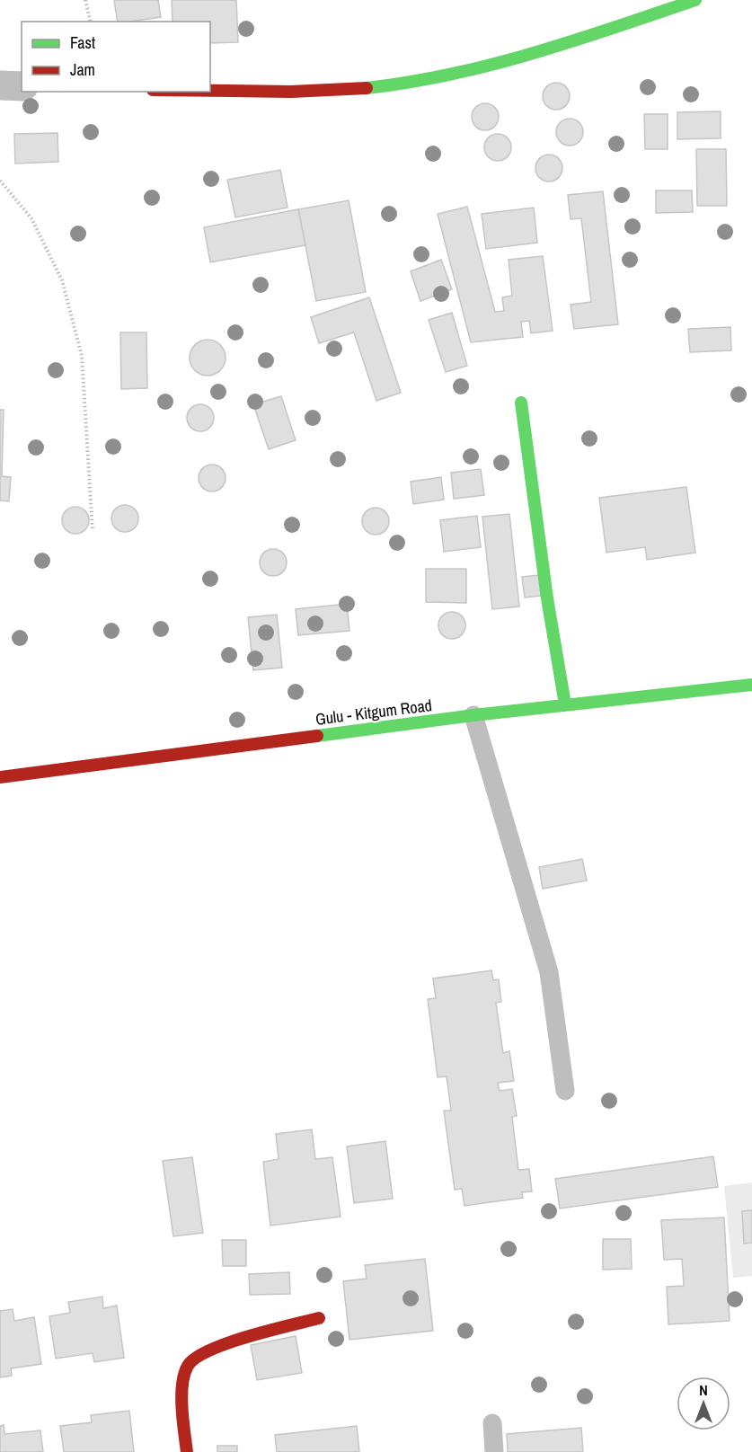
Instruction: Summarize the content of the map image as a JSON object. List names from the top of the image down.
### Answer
{
  "streets": {
    "street": ["Gulu - Kitgum Road"]
  },
  "legend": ["Fast", "Jam"],
  "north": "top"
}
